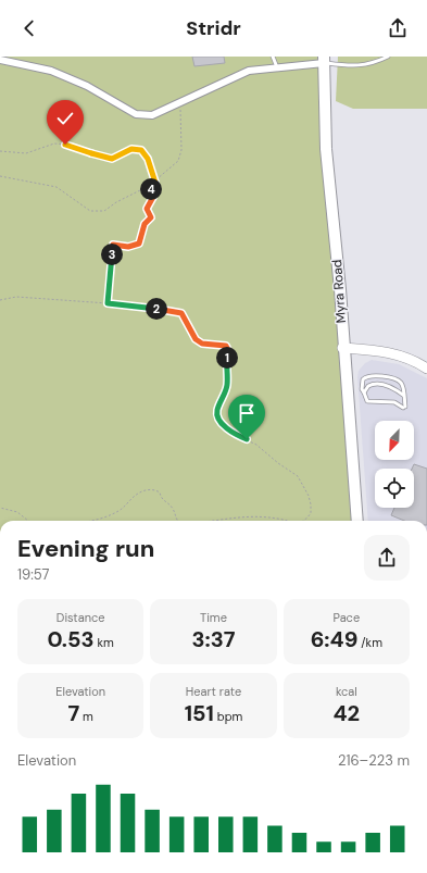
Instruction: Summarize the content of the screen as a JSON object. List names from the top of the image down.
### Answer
{
  "streets": {
    "highway": ["Myra Road"]
  },
  "north": "bottom left",
  "page": {
    "header": "Stridr",
    "pins": [
      "4",
      "3",
      "2",
      "1"
    ],
    "heading": ["Evening run", "19:57"],
    "stats": [
      ["Distance", "0.53 km"],
      ["Time", "3:37"],
      ["Pace", "6:49 /km"],
      ["Elevation", "7 m"],
      ["Heart rate", "151 bpm"],
      ["kcal", "42"]
    ],
    "chart": ["Elevation", "216–223 m"]
  }
}
